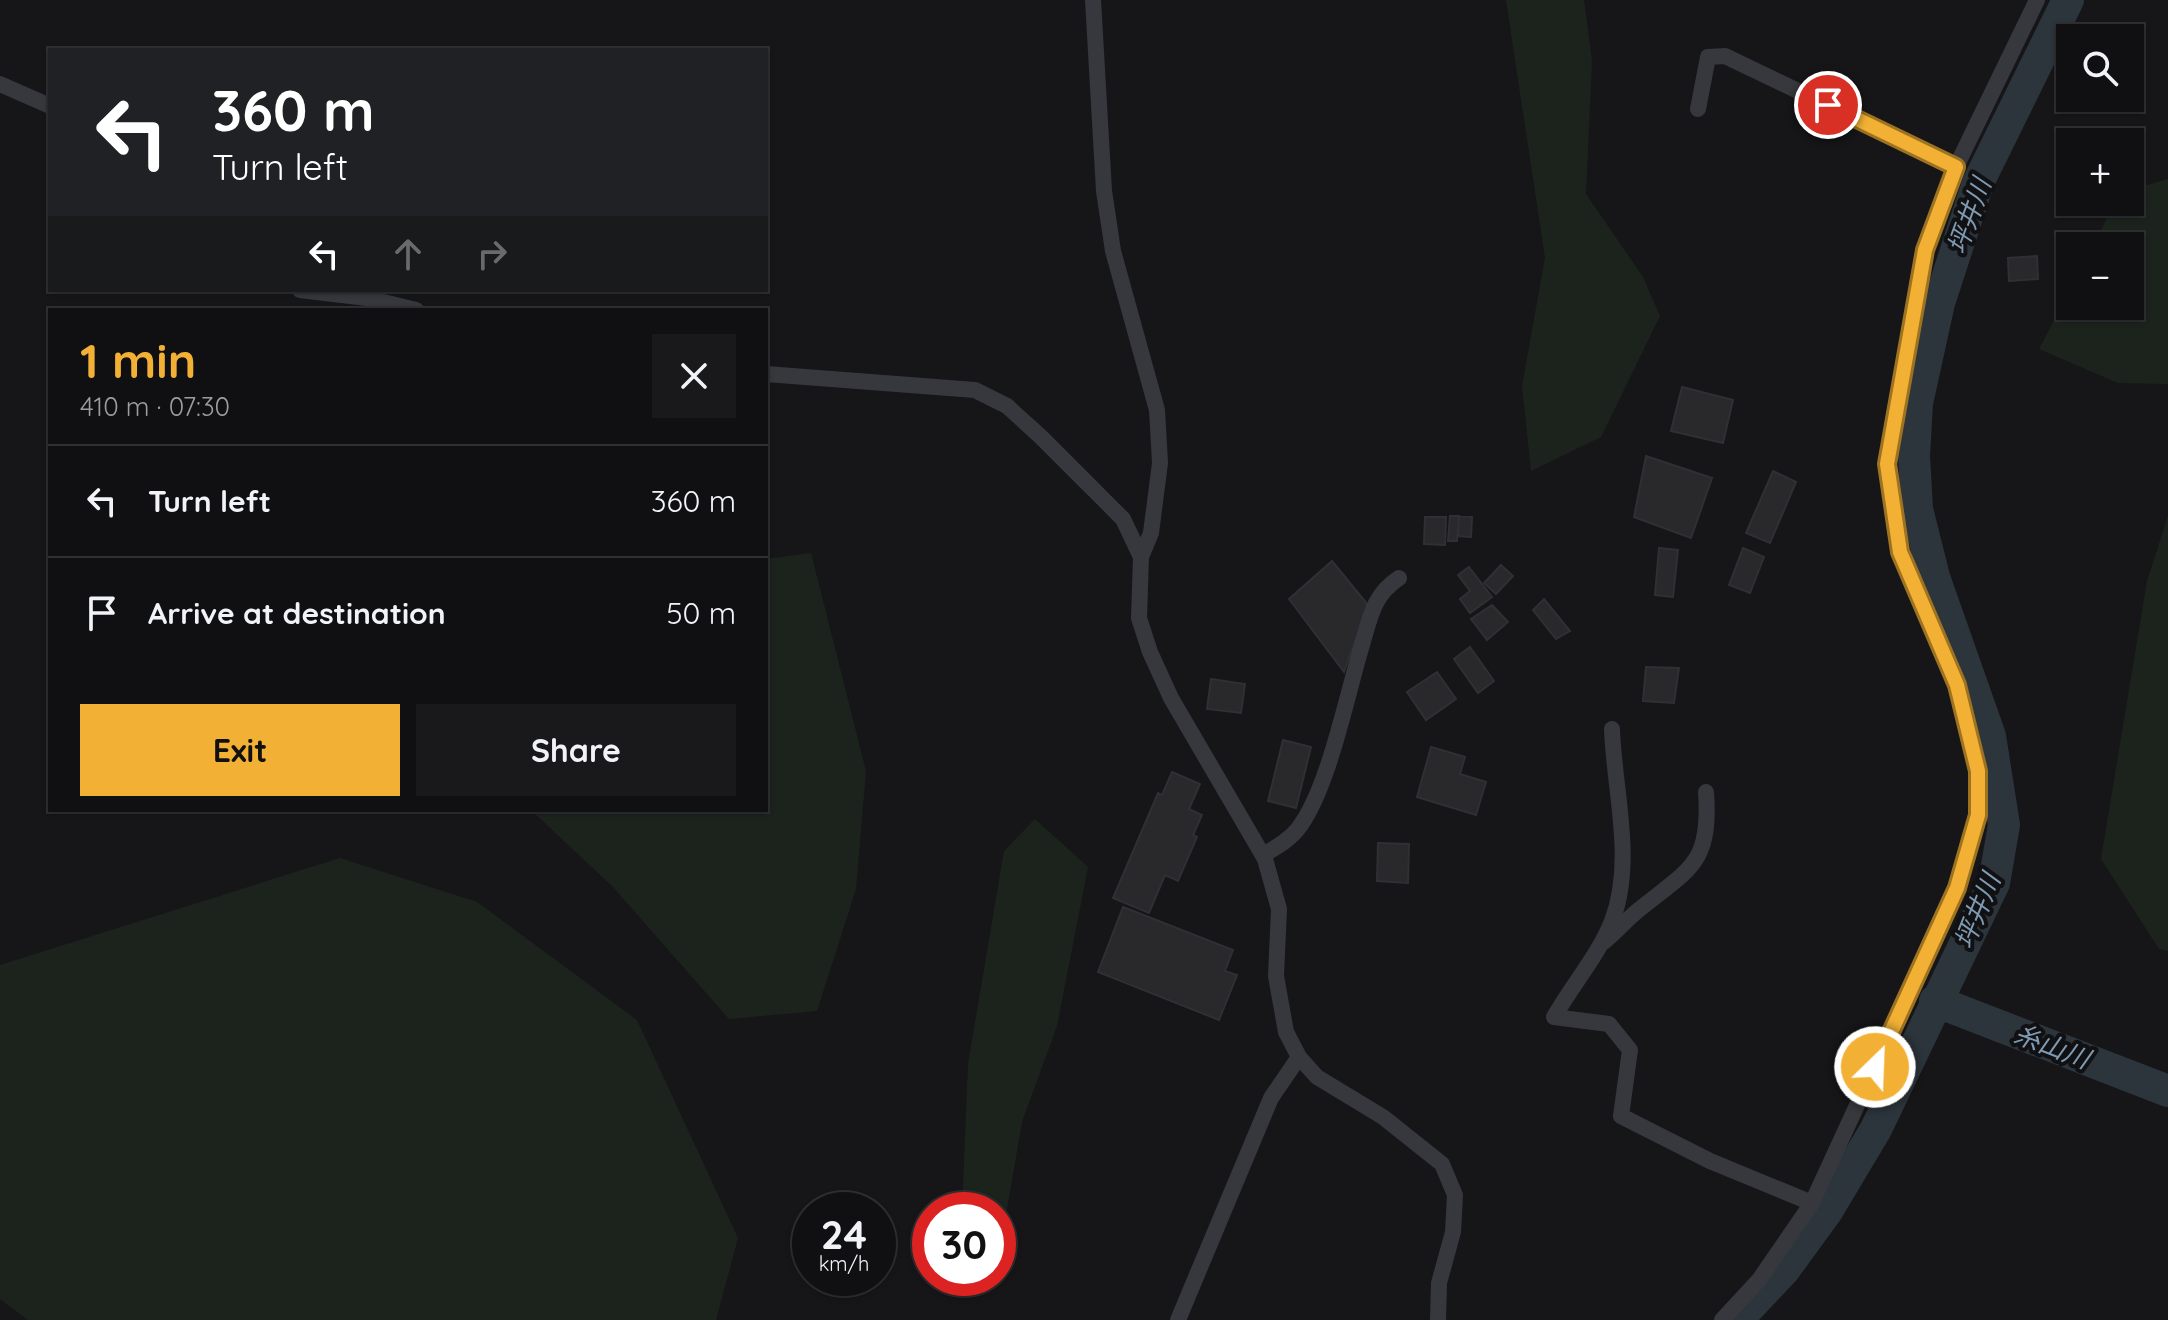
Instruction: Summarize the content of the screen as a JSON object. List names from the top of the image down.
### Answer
{
  "water": ["坪井川", "糸山川"],
  "page": {
    "map_buttons": ["+", "−"],
    "turn": ["360 m", "Turn left"],
    "heading": ["1 min", "410 m · 07:30"],
    "list": [
      {
        "name": "Turn left",
        "value": "360 m"
      },
      {
        "name": "Arrive at destination",
        "value": "50 m"
      }
    ],
    "buttons": ["Exit", "Share"],
    "speed": "24 km/h",
    "limit": "30"
  }
}
